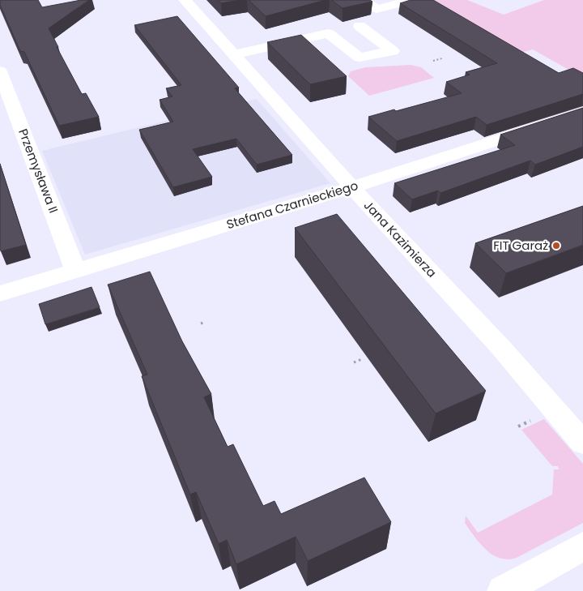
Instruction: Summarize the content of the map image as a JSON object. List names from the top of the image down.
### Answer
{
  "streets": {
    "street": ["Przemysława II", "Stefana Czarnieckiego", "Jana Kazimierza"]
  },
  "crossings": [
    ["Przemysława II", "Stefana Czarnieckiego"],
    ["Stefana Czarnieckiego", "Jana Kazimierza"]
  ],
  "places": ["FIT Garaż"]
}
